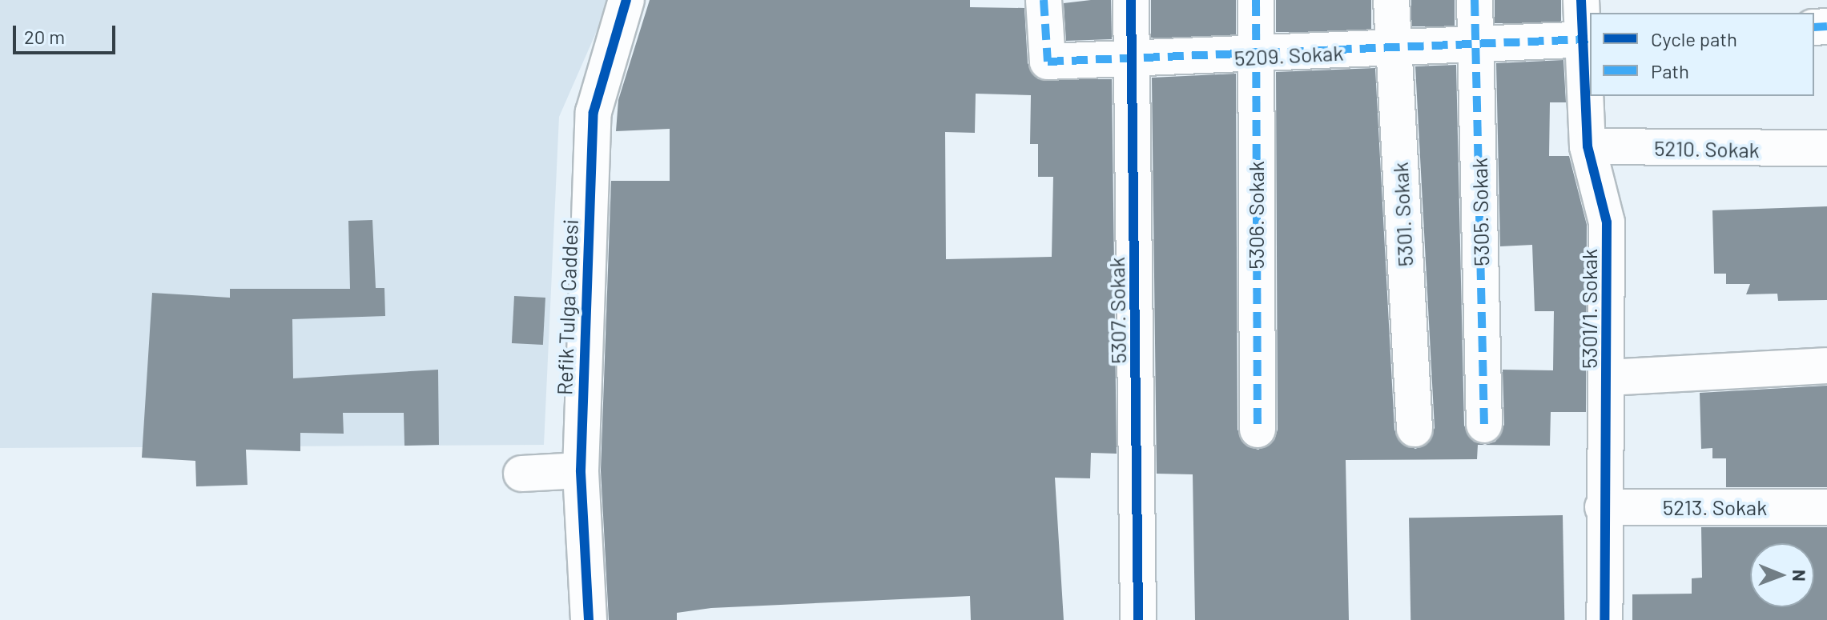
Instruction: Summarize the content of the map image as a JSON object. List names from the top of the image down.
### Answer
{
  "streets": {
    "street": [
      "5209. Sokak",
      "5210. Sokak",
      "5305. Sokak",
      "5301. Sokak",
      "5306. Sokak",
      "Refik Tulga Caddesi",
      "5301/1. Sokak",
      "5307. Sokak",
      "5213. Sokak"
    ]
  },
  "crossings": [
    ["5209. Sokak", "5305. Sokak"],
    ["5209. Sokak", "5301. Sokak"],
    ["5209. Sokak", "5306. Sokak"],
    ["5209. Sokak", "5301/1. Sokak"],
    ["5209. Sokak", "5307. Sokak"],
    ["5210. Sokak", "5301/1. Sokak"],
    ["5301/1. Sokak", "5213. Sokak"]
  ],
  "legend": ["Cycle path", "Path"],
  "scale_bar": "20 m",
  "north": "right"
}
